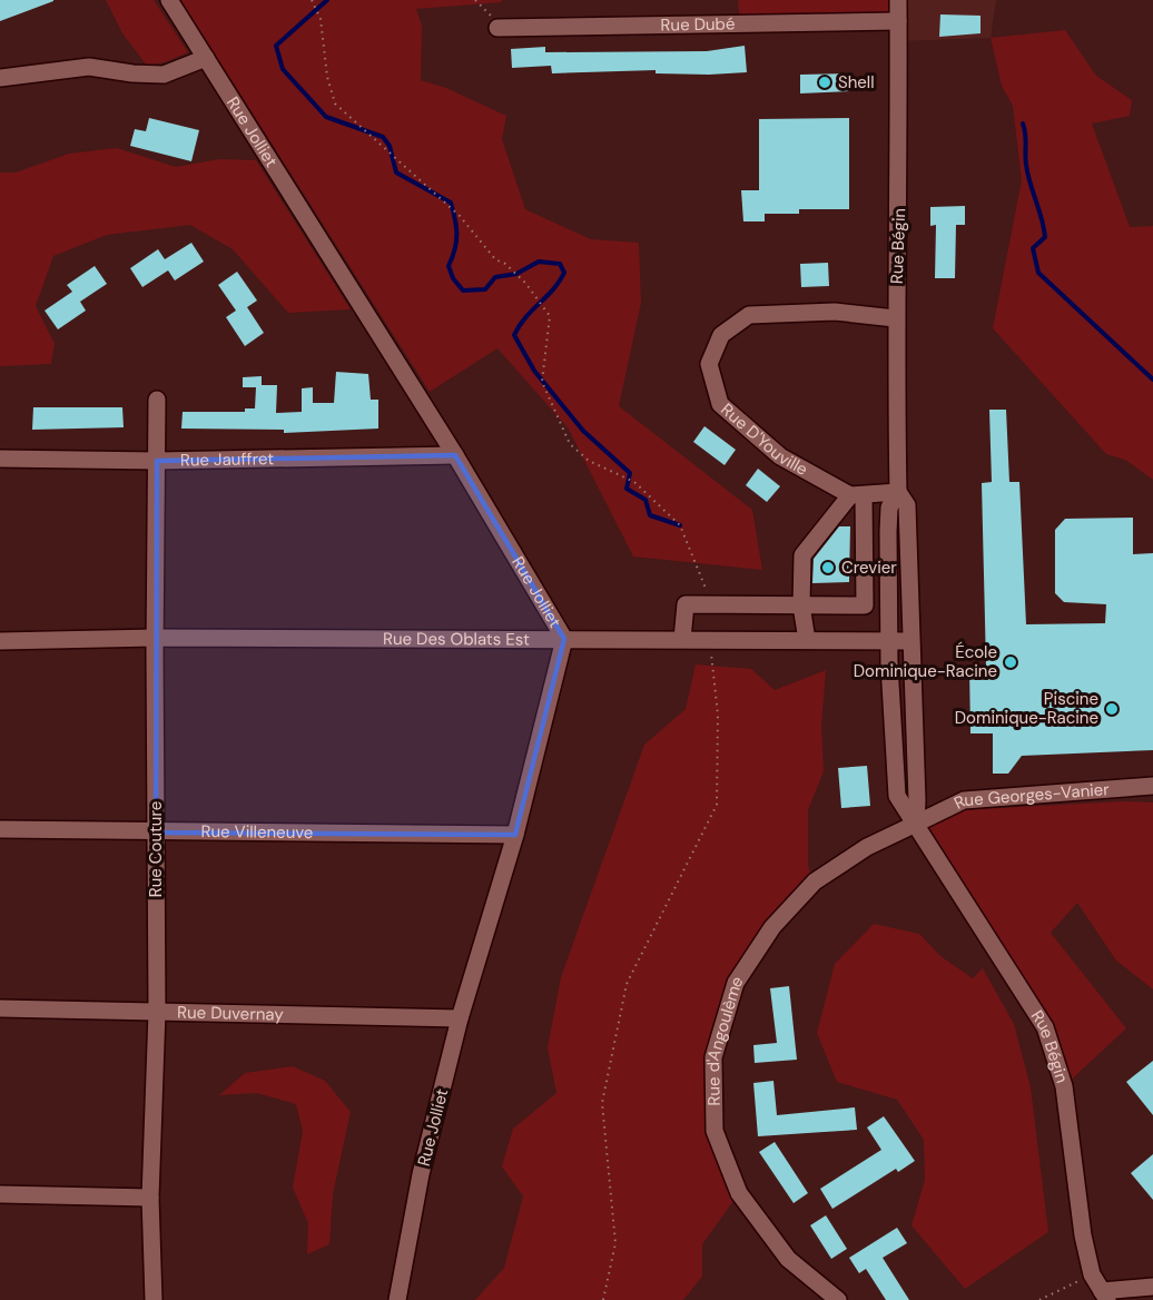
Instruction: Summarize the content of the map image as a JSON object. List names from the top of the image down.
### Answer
{
  "streets": {
    "street": [
      "Rue Dubé",
      "Rue Jolliet",
      "Rue Bégin",
      "Rue D'Youville",
      "Rue Jauffret",
      "Rue Des Oblats Est",
      "Rue Georges-Vanier",
      "Rue Villeneuve",
      "Rue Couture",
      "Rue Duvernay",
      "Rue d'Angoulème"
    ]
  },
  "crossings": [
    ["Rue Dubé", "Rue Bégin"],
    ["Rue Jolliet", "Rue Jauffret"],
    ["Rue Jolliet", "Rue Des Oblats Est"],
    ["Rue Jolliet", "Rue Villeneuve"],
    ["Rue Jolliet", "Rue Duvernay"],
    ["Rue Bégin", "Rue D'Youville"],
    ["Rue Bégin", "Rue Des Oblats Est"],
    ["Rue Bégin", "Rue Georges-Vanier"],
    ["Rue Bégin", "Rue d'Angoulème"],
    ["Rue Jauffret", "Rue Couture"],
    ["Rue Des Oblats Est", "Rue Couture"],
    ["Rue Georges-Vanier", "Rue d'Angoulème"],
    ["Rue Villeneuve", "Rue Couture"],
    ["Rue Couture", "Rue Duvernay"]
  ],
  "places": [
    "Shell",
    "Crevier",
    "École Dominique-Racine",
    "Piscine Dominique-Racine"
  ]
}
